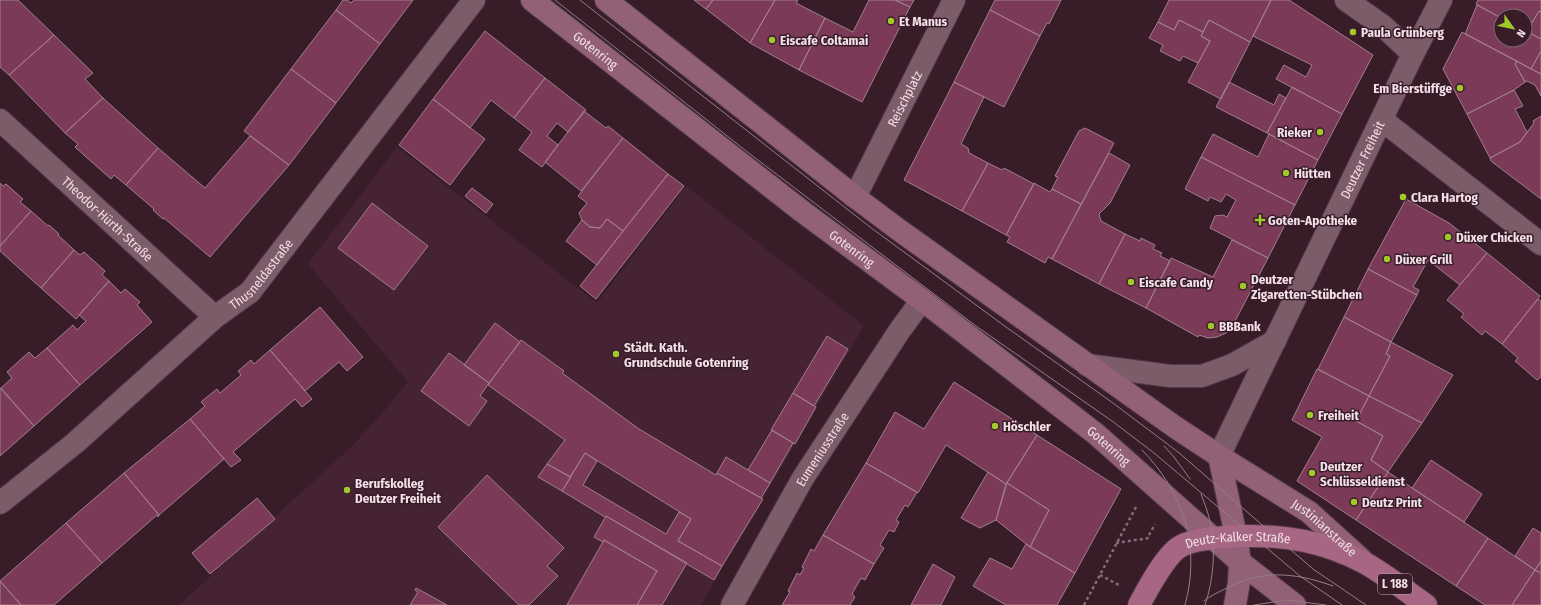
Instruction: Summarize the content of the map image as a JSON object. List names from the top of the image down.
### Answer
{
  "streets": {
    "main road": [
      "Gotenring",
      "Justinianstraße",
      "Deutz-Kalker Straße",
      "L 188"
    ],
    "street": [
      "Reischplatz",
      "Deutzer Freiheit",
      "Theodor-Hürth-Straße",
      "Thusneldastraße",
      "Eumeniusstraße"
    ]
  },
  "crossings": [
    ["Gotenring", "Eumeniusstraße"],
    ["Gotenring", "Deutz-Kalker Straße"],
    ["Reischplatz", "L 188"],
    ["Deutzer Freiheit", "Justinianstraße"],
    ["Deutzer Freiheit", "L 188"],
    ["Theodor-Hürth-Straße", "Thusneldastraße"],
    ["Justinianstraße", "Deutz-Kalker Straße"],
    ["Justinianstraße", "L 188"]
  ],
  "places": {
    "other": [
      "Et Manus",
      "Paula Grünberg",
      "Eiscafe Coltamai",
      "Em Bierstüffge",
      "Rieker",
      "Hütten",
      "Clara Hartog",
      "Düxer Chicken",
      "Düxer Grill",
      "Eiscafe Candy",
      "Deutzer Zigaretten-Stübchen",
      "BBBank",
      "Städt. Kath. Grundschule Gotenring",
      "Freiheit",
      "Höschler",
      "Deutzer Schlüsseldienst",
      "Berufskolleg Deutzer Freiheit",
      "Deutz Print"
    ],
    "health": ["Goten-Apotheke"]
  },
  "north": "bottom right"
}
